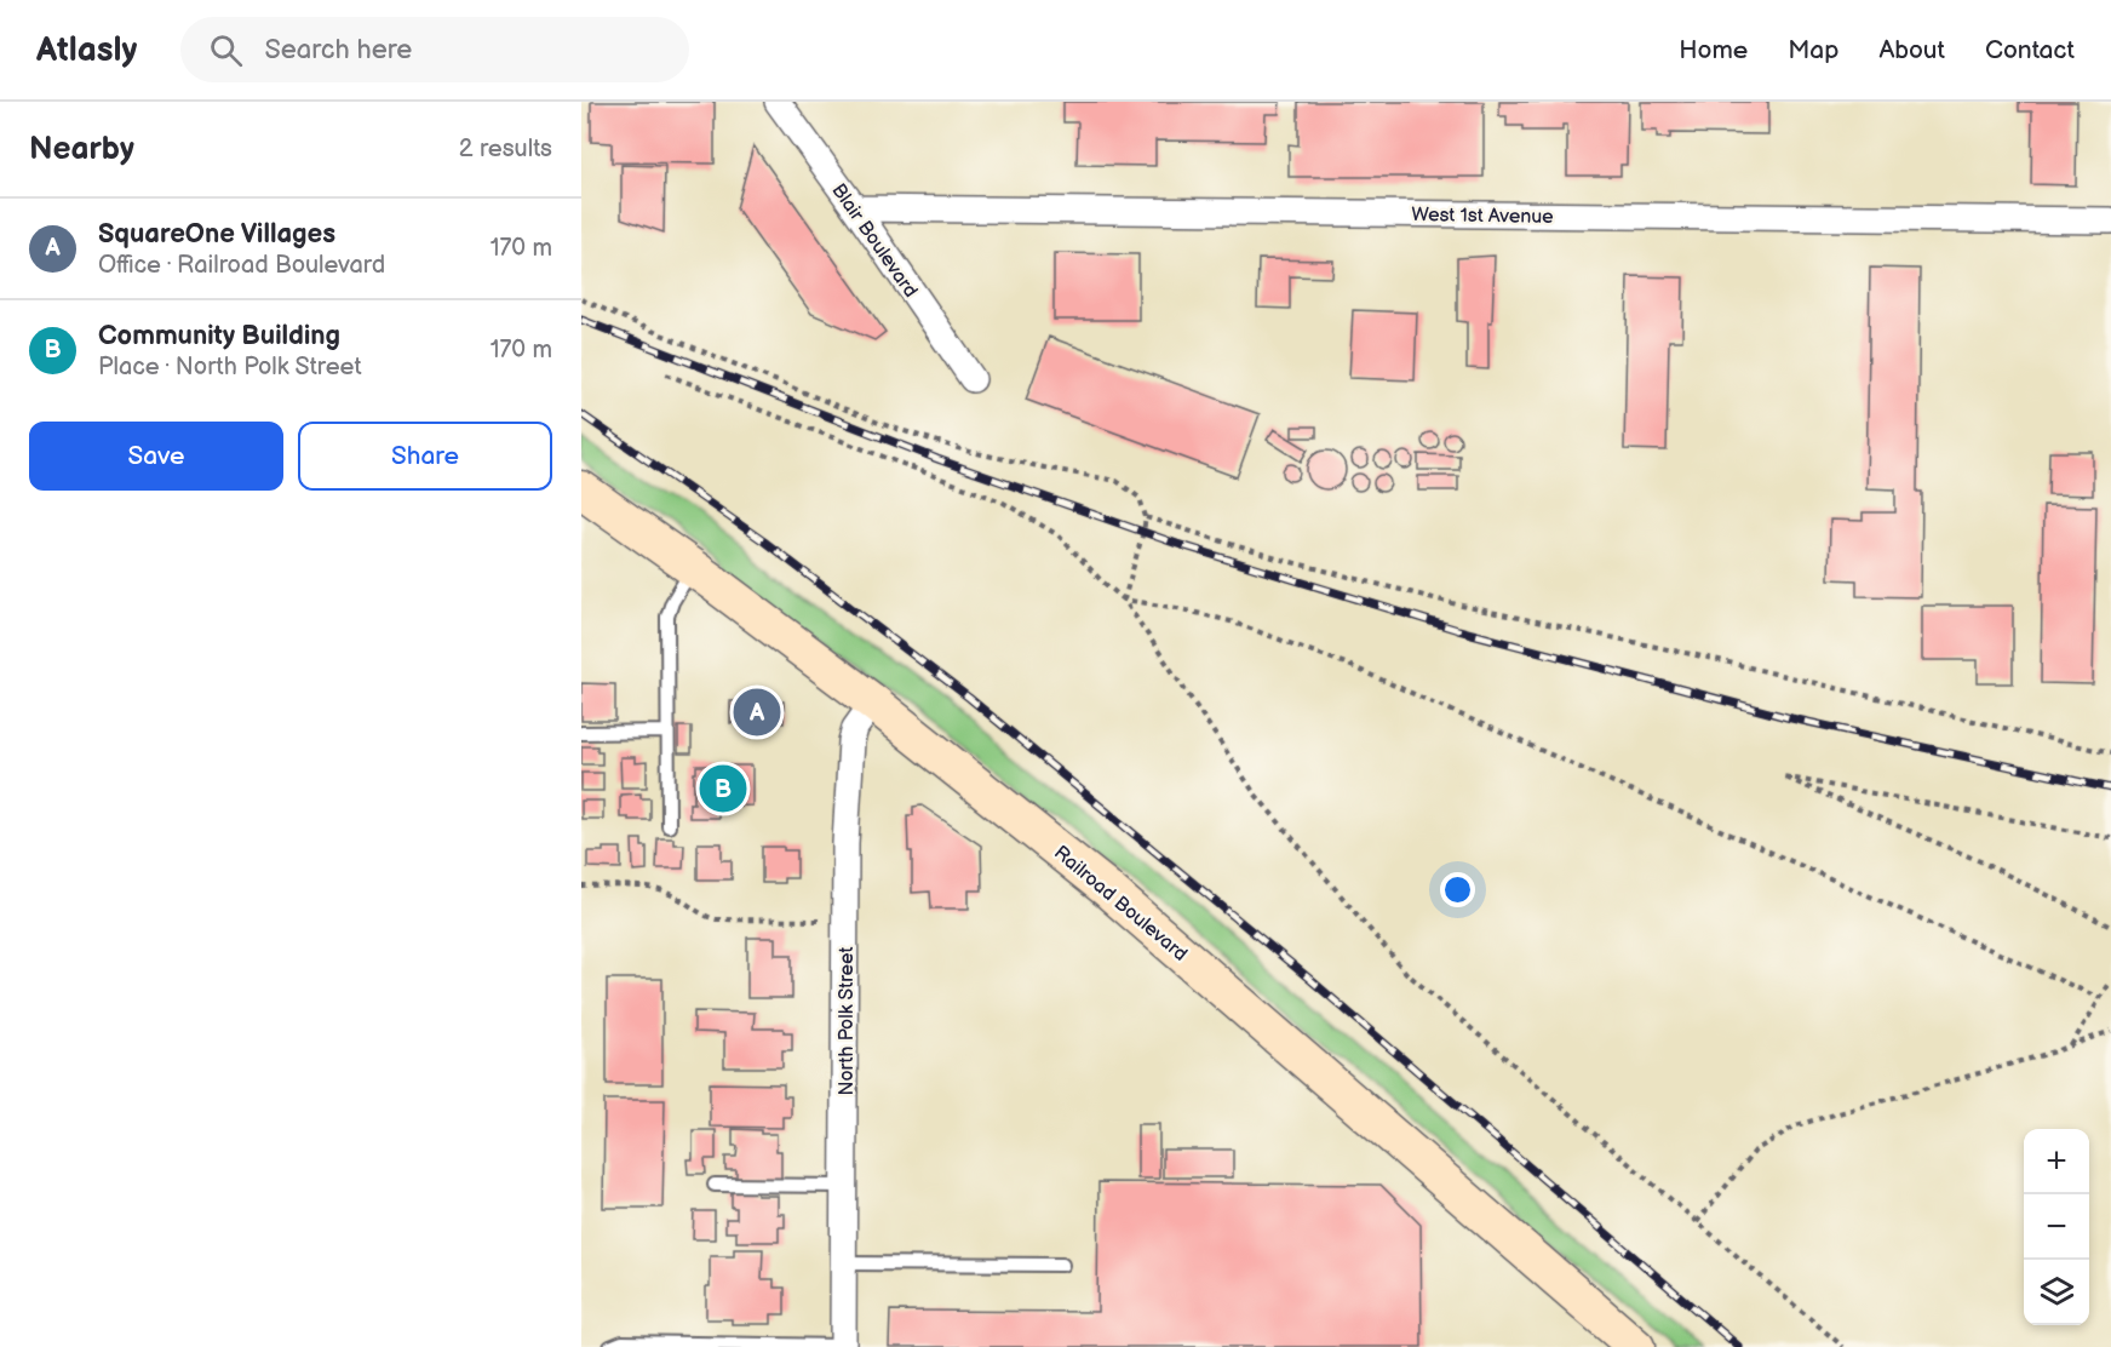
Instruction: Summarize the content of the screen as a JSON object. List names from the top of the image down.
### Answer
{
  "streets": {
    "street": [
      "West 1st Avenue",
      "Blair Boulevard",
      "Railroad Boulevard",
      "North Polk Street"
    ]
  },
  "crossings": [
    ["West 1st Avenue", "Blair Boulevard"],
    ["Railroad Boulevard", "North Polk Street"]
  ],
  "page": {
    "header": "Atlasly",
    "search": "Search here",
    "nav": [
      "Home",
      "Map",
      "About",
      "Contact"
    ],
    "heading": ["Nearby", "2 results"],
    "list": [
      {
        "mark": "A",
        "name": "SquareOne Villages",
        "note": "Office · Railroad Boulevard",
        "value": "170 m"
      },
      {
        "mark": "B",
        "name": "Community Building",
        "note": "Place · North Polk Street",
        "value": "170 m"
      }
    ],
    "buttons": ["Save", "Share"],
    "pins": ["A", "B"],
    "map_buttons": ["+", "−"]
  }
}
